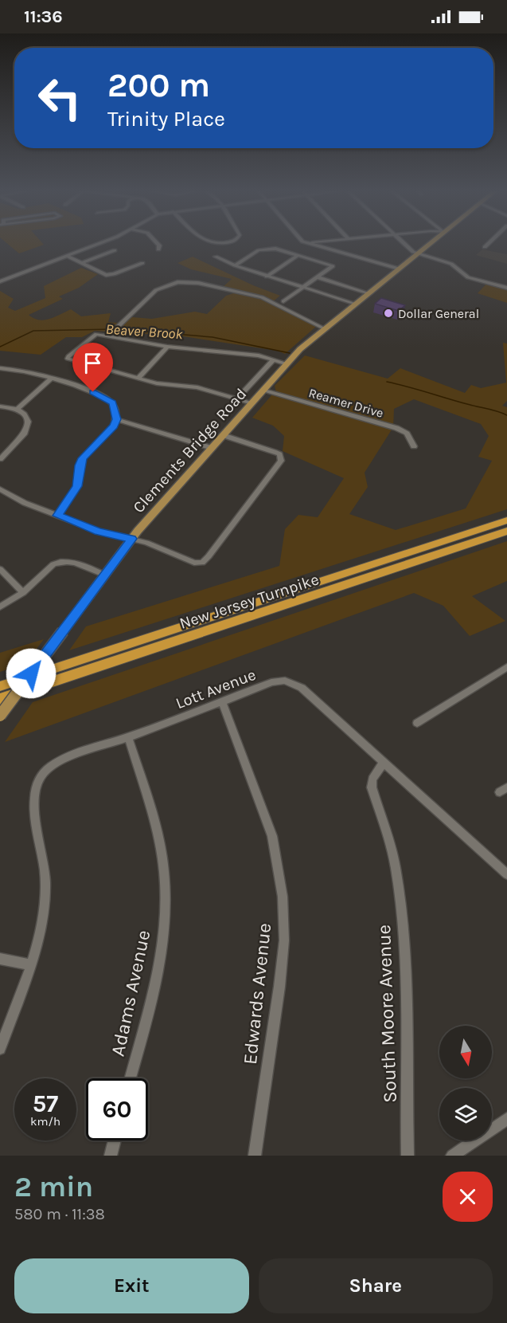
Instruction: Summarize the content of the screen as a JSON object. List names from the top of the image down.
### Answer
{
  "streets": {
    "highway": ["New Jersey Turnpike"],
    "main road": ["Clements Bridge Road"],
    "street": [
      "Reamer Drive",
      "Lott Avenue",
      "Adams Avenue",
      "Edwards Avenue",
      "South Moore Avenue"
    ]
  },
  "crossings": [
    ["Reamer Drive", "Clements Bridge Road"],
    ["Lott Avenue", "Adams Avenue"],
    ["Lott Avenue", "Edwards Avenue"],
    ["Lott Avenue", "South Moore Avenue"]
  ],
  "water": ["Beaver Brook"],
  "places": ["Dollar General"],
  "north": "bottom",
  "page": {
    "status": "11:36",
    "turn": ["200 m", "Trinity Place"],
    "speed": "57 km/h",
    "limit": "60",
    "heading": ["2 min", "580 m · 11:38"],
    "buttons": ["Exit", "Share"]
  }
}
